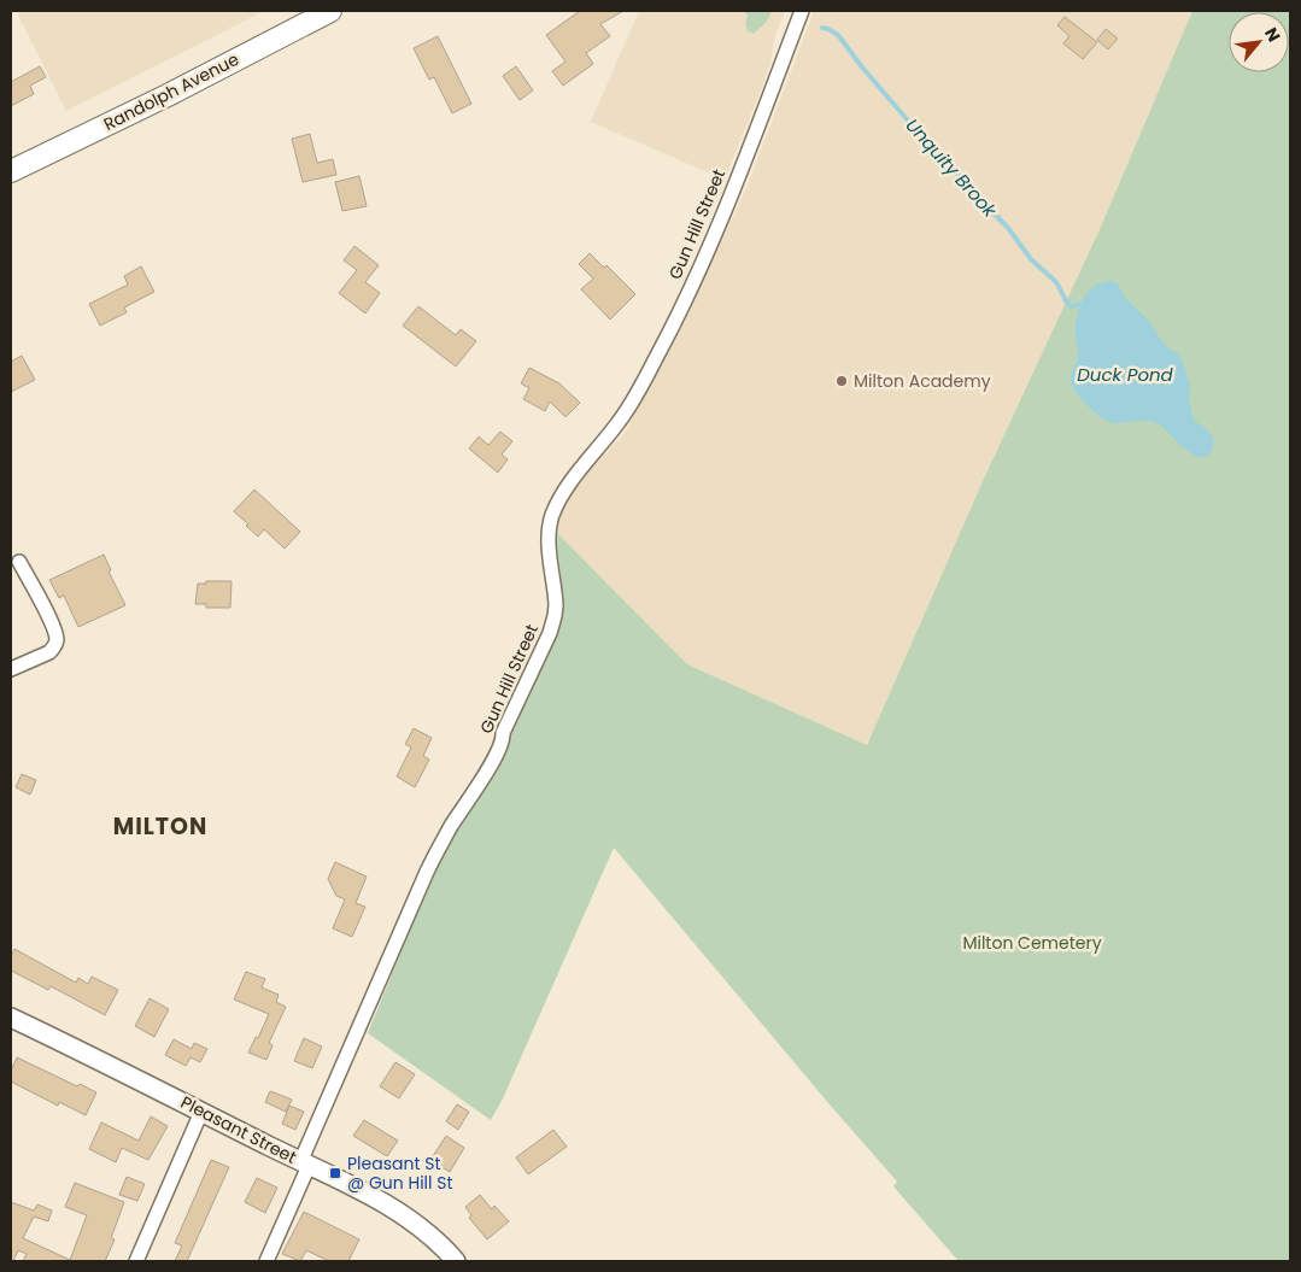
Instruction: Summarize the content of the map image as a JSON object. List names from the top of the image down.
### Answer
{
  "streets": {
    "main road": ["Randolph Avenue"],
    "street": ["Gun Hill Street", "Pleasant Street"]
  },
  "crossings": [
    ["Gun Hill Street", "Pleasant Street"]
  ],
  "districts": ["MILTON"],
  "water": ["Unquity Brook", "Duck Pond"],
  "parks": ["Milton Cemetery"],
  "places": {
    "other": ["Milton Academy"],
    "transit": ["Pleasant St @ Gun Hill St"]
  },
  "north": "top right"
}
